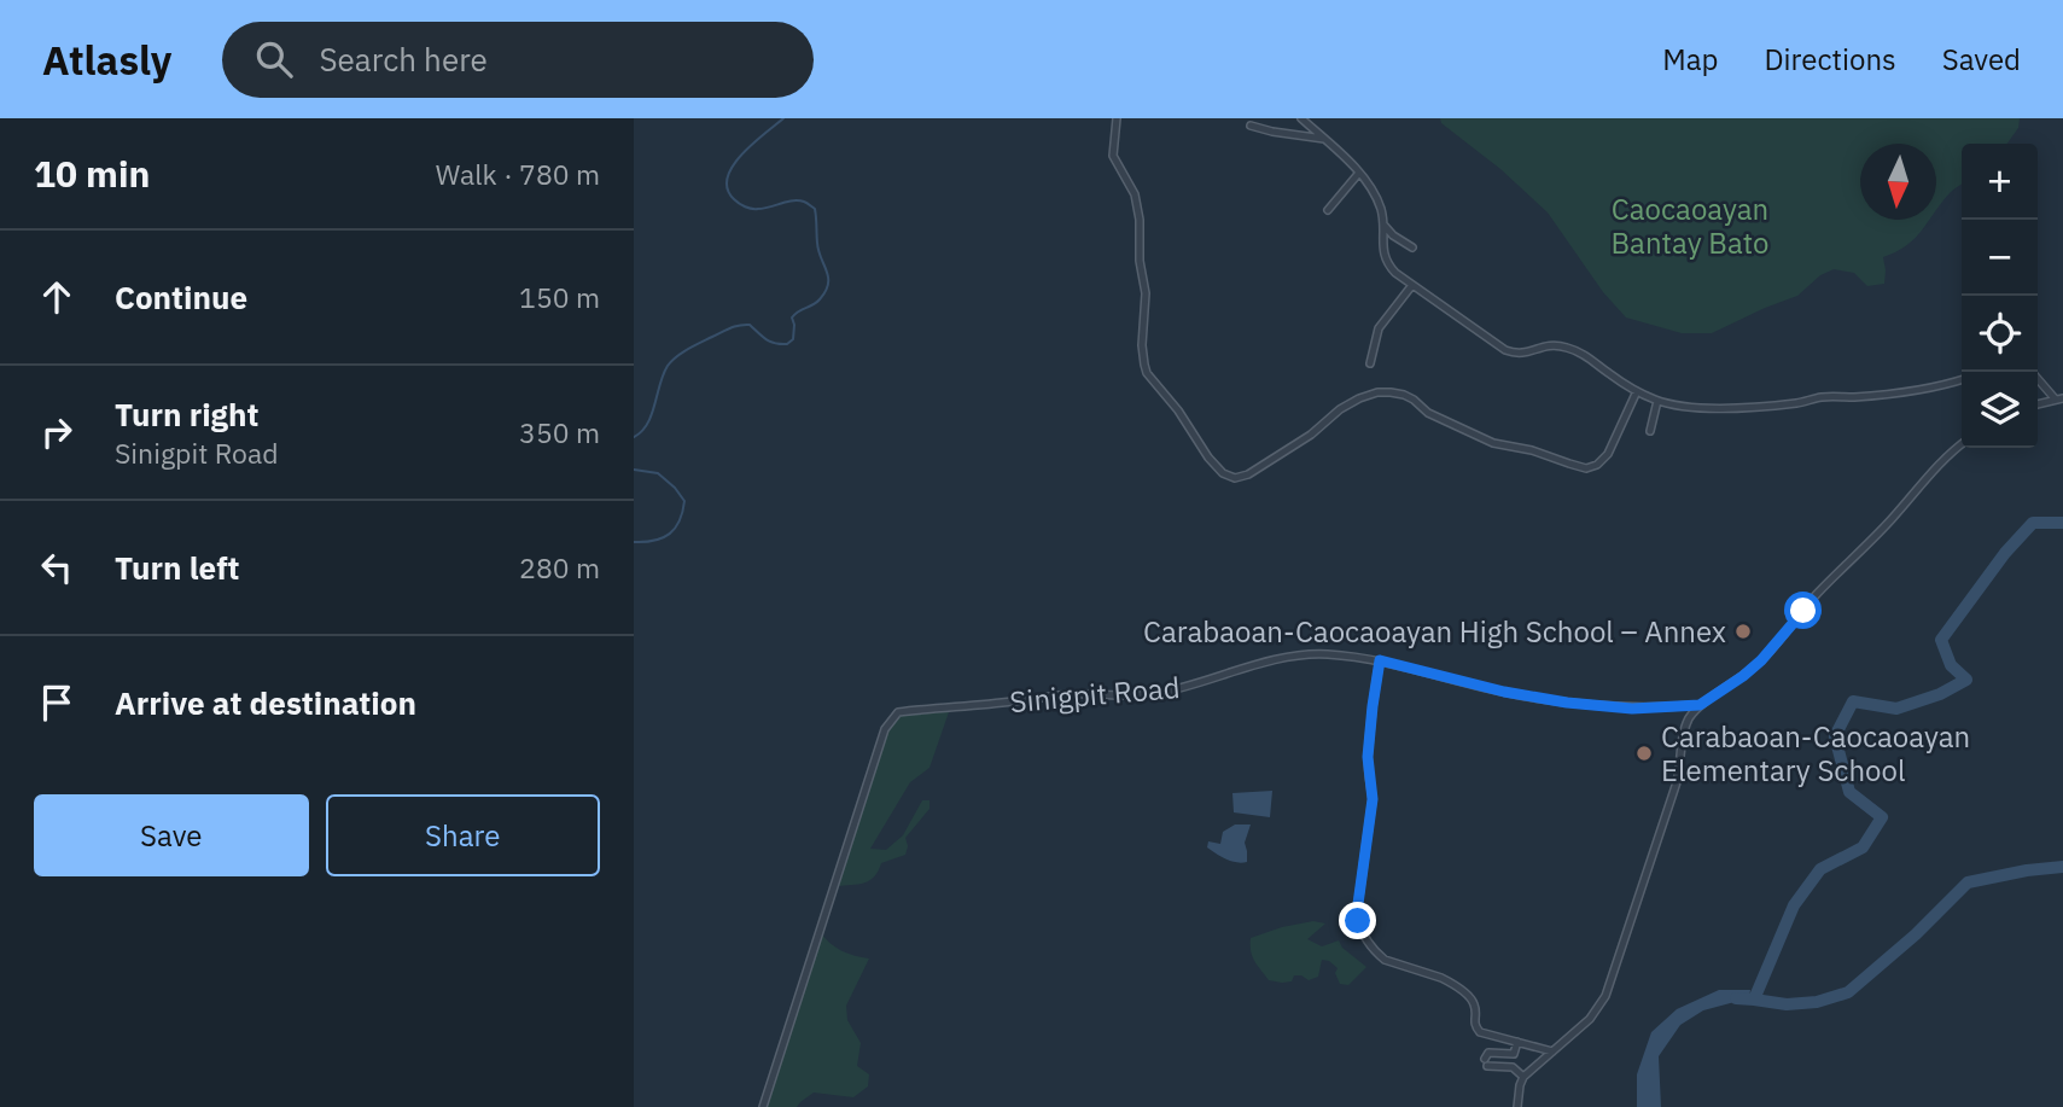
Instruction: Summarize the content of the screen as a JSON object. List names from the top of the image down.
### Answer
{
  "streets": {
    "street": ["Sinigpit Road"]
  },
  "parks": ["Caocaoayan Bantay Bato"],
  "places": ["Carabaoan-Caocaoayan High School – Annex", "Carabaoan-Caocaoayan Elementary School"],
  "north": "bottom",
  "page": {
    "header": "Atlasly",
    "search": "Search here",
    "nav": ["Map", "Directions", "Saved"],
    "heading": ["10 min", "Walk · 780 m"],
    "map_buttons": ["+", "−"],
    "list": [
      ["Continue", "150 m"],
      ["Turn right", "Sinigpit Road", "350 m"],
      ["Turn left", "280 m"],
      "Arrive at destination"
    ],
    "buttons": ["Save", "Share"]
  }
}
